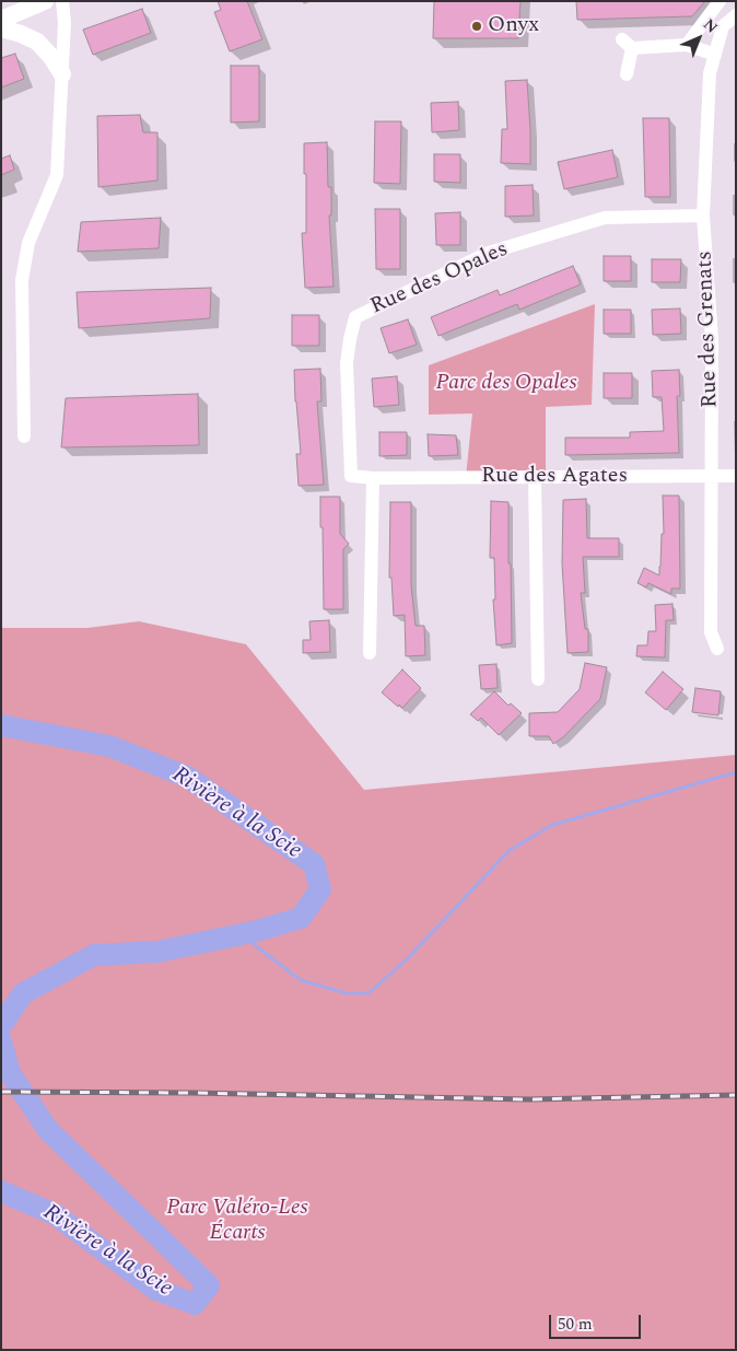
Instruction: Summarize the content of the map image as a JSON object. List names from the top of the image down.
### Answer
{
  "streets": {
    "street": ["Rue des Opales", "Rue des Grenats", "Rue des Agates"]
  },
  "crossings": [
    ["Rue des Opales", "Rue des Grenats"],
    ["Rue des Opales", "Rue des Agates"],
    ["Rue des Grenats", "Rue des Agates"]
  ],
  "water": ["Rivière à la Scie"],
  "parks": ["Parc des Opales", "Parc Valéro-Les Écarts"],
  "places": ["Onyx"],
  "scale_bar": "50 m",
  "north": "top right"
}
